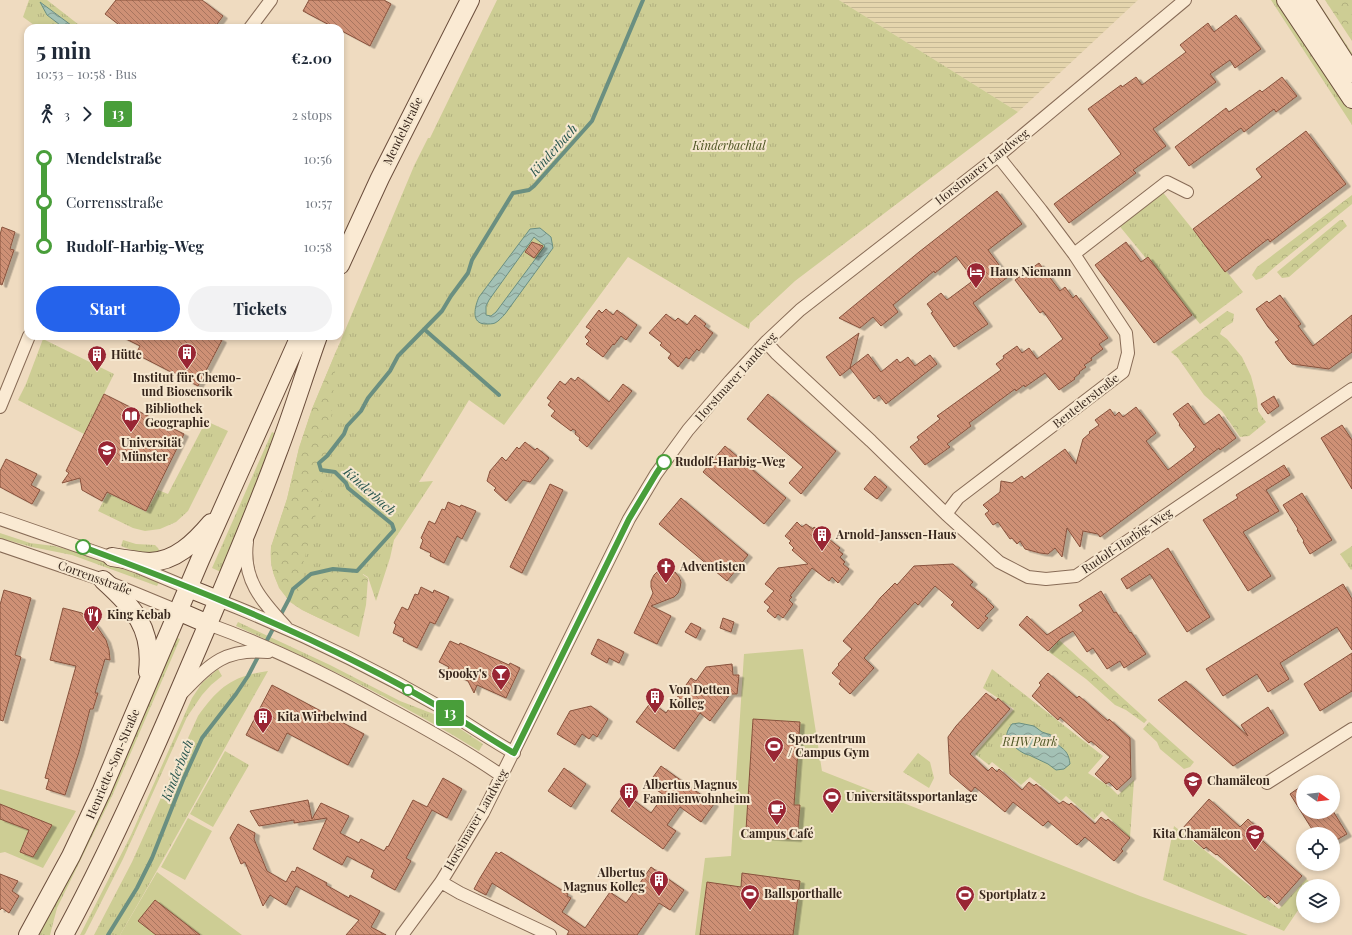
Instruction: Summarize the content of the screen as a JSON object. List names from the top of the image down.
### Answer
{
  "streets": {
    "main road": ["Mendelstraße", "Corrensstraße", "Henriette-Son-Straße"],
    "street": ["Horstmarer Landweg", "Bentelerstraße", "Rudolf-Harbig-Weg"]
  },
  "crossings": [
    ["Horstmarer Landweg", "Bentelerstraße"],
    ["Horstmarer Landweg", "Rudolf-Harbig-Weg"],
    ["Horstmarer Landweg", "Corrensstraße"],
    ["Bentelerstraße", "Rudolf-Harbig-Weg"],
    ["Corrensstraße", "Henriette-Son-Straße"]
  ],
  "water": ["Kinderbach"],
  "parks": ["Kinderbachtal", "RHW Park"],
  "places": {
    "hotel": ["Haus Niemann"],
    "building": [
      "Institut für Chemo- und Biosensorik",
      "Hütte",
      "Arnold-Janssen-Haus",
      "Von Detten Kolleg",
      "Kita Wirbelwind",
      "Albertus Magnus Familienwohnheim",
      "Albertus Magnus Kolleg"
    ],
    "library": ["Bibliothek Geographie"],
    "other": ["Rudolf-Harbig-Weg"],
    "school or university": ["Universität Münster", "Chamäleon", "Kita Chamäleon"],
    "church": ["Adventisten"],
    "restaurant": ["King Kebab"],
    "bar": ["Spooky's"],
    "sports": [
      "Sportzentrum / Campus Gym",
      "Universitätssportanlage",
      "Ballsporthalle",
      "Sportplatz 2"
    ],
    "cafe": ["Campus Café"]
  },
  "lines": ["bus line 13"],
  "north": "right",
  "page": {
    "on_map": "13",
    "heading": ["5 min", "10:53 – 10:58 · Bus", "€2.00"],
    "legs": ["3", "13", "2 stops"],
    "list": [
      {
        "name": "Mendelstraße",
        "value": "10:56"
      },
      {
        "name": "Corrensstraße",
        "value": "10:57"
      },
      {
        "name": "Rudolf-Harbig-Weg",
        "value": "10:58"
      }
    ],
    "buttons": ["Start", "Tickets"]
  }
}
